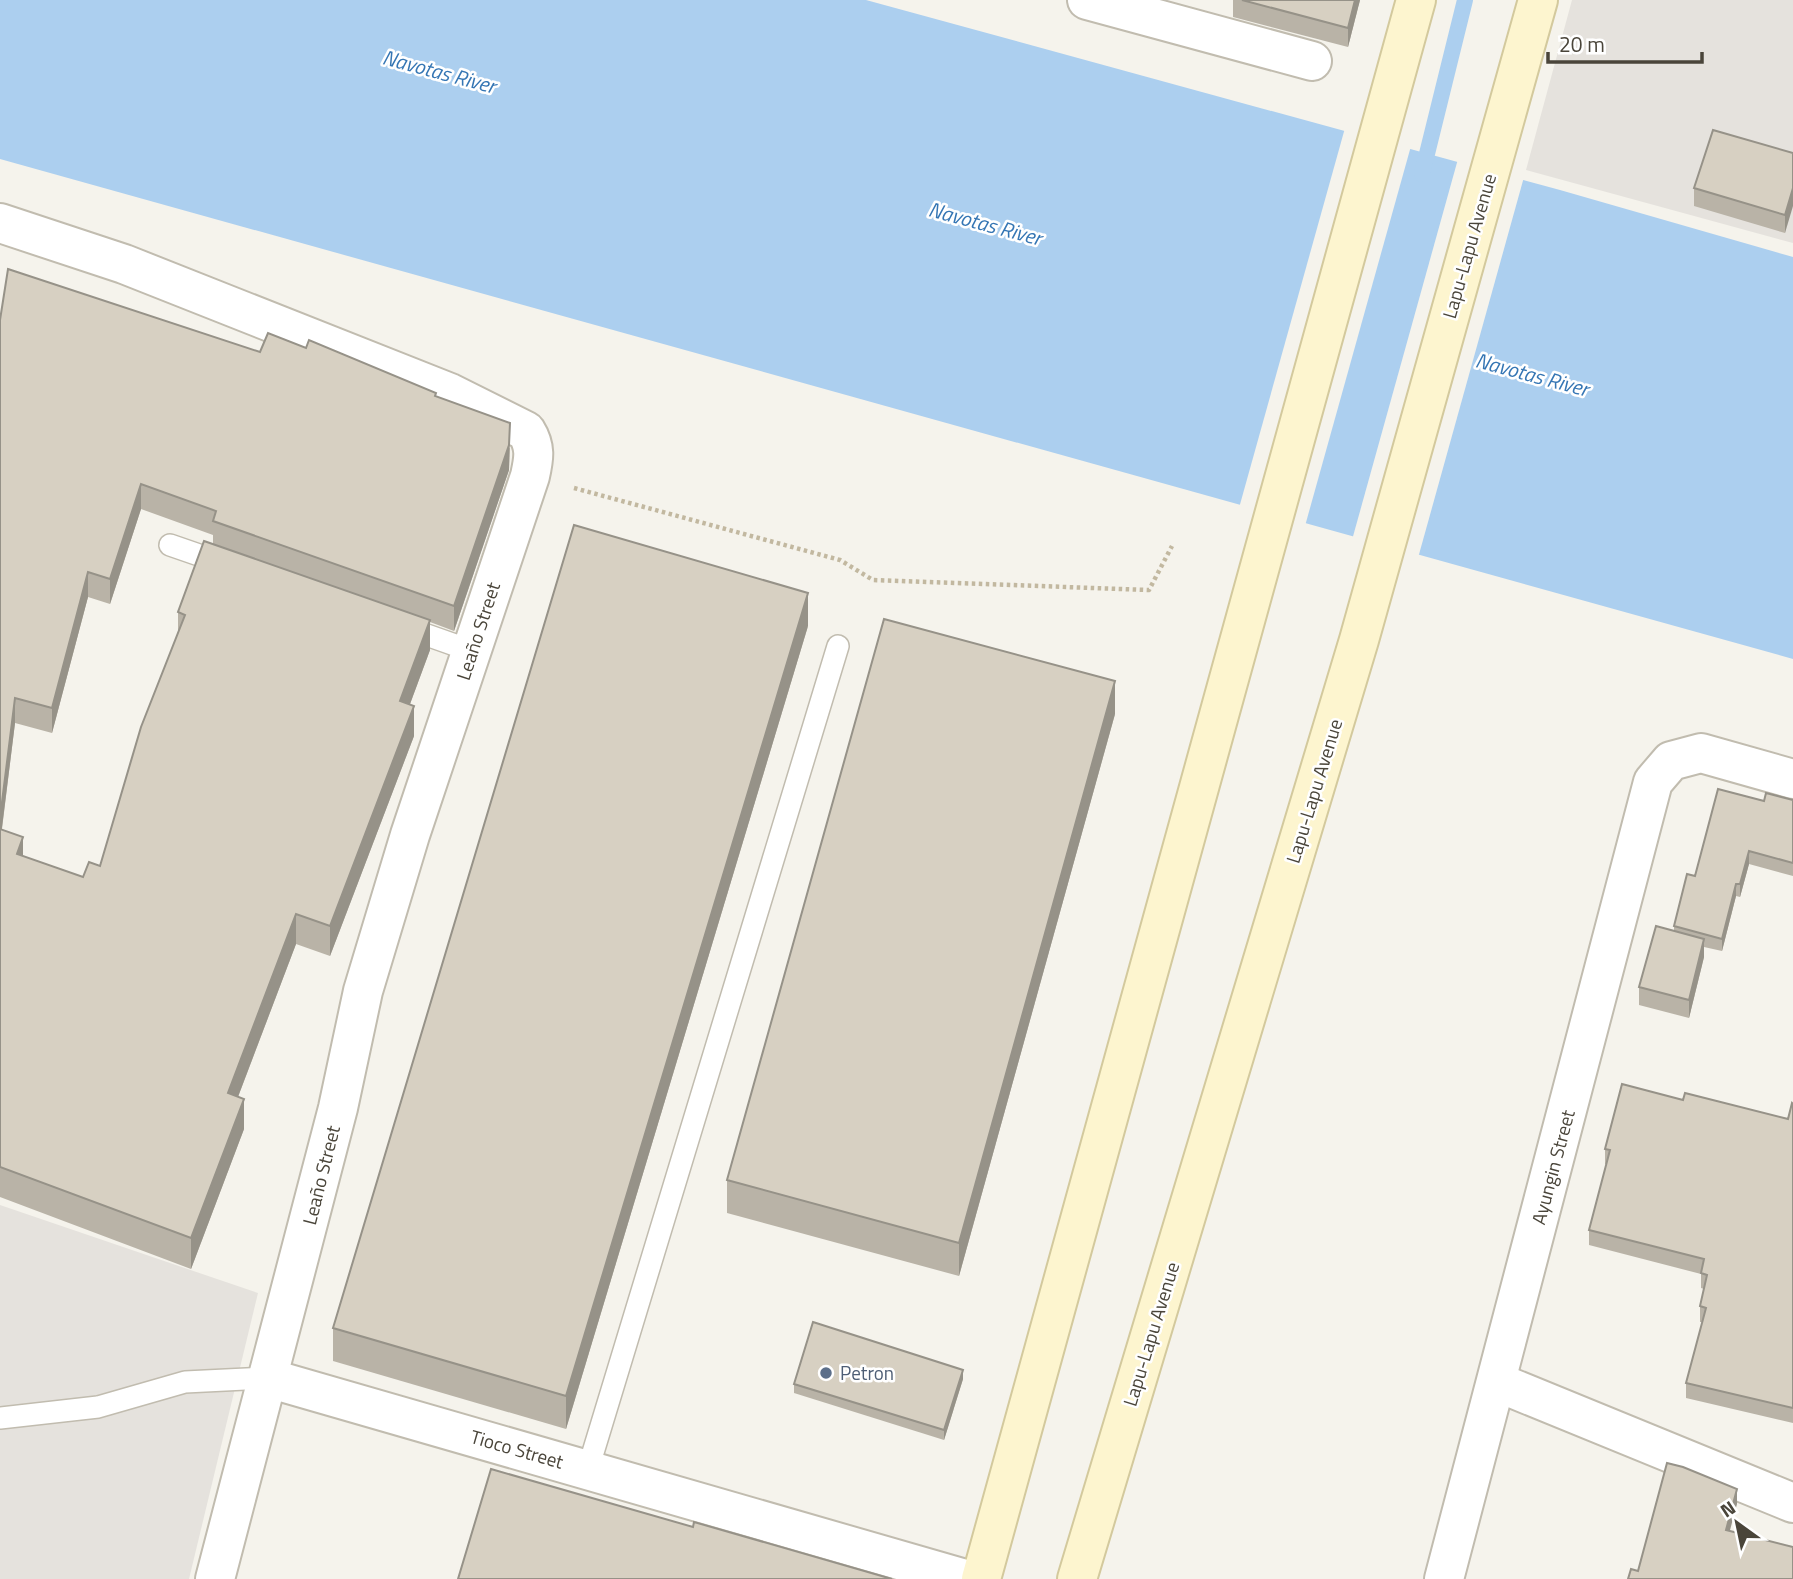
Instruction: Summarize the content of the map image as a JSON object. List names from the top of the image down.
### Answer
{
  "streets": {
    "main road": ["Lapu-Lapu Avenue"],
    "street": ["Leaño Street", "Ayungin Street", "Tioco Street"]
  },
  "crossings": [
    ["Leaño Street", "Tioco Street"]
  ],
  "water": ["Navotas River"],
  "places": ["Petron"],
  "scale_bar": "20 m",
  "north": "top left"
}
